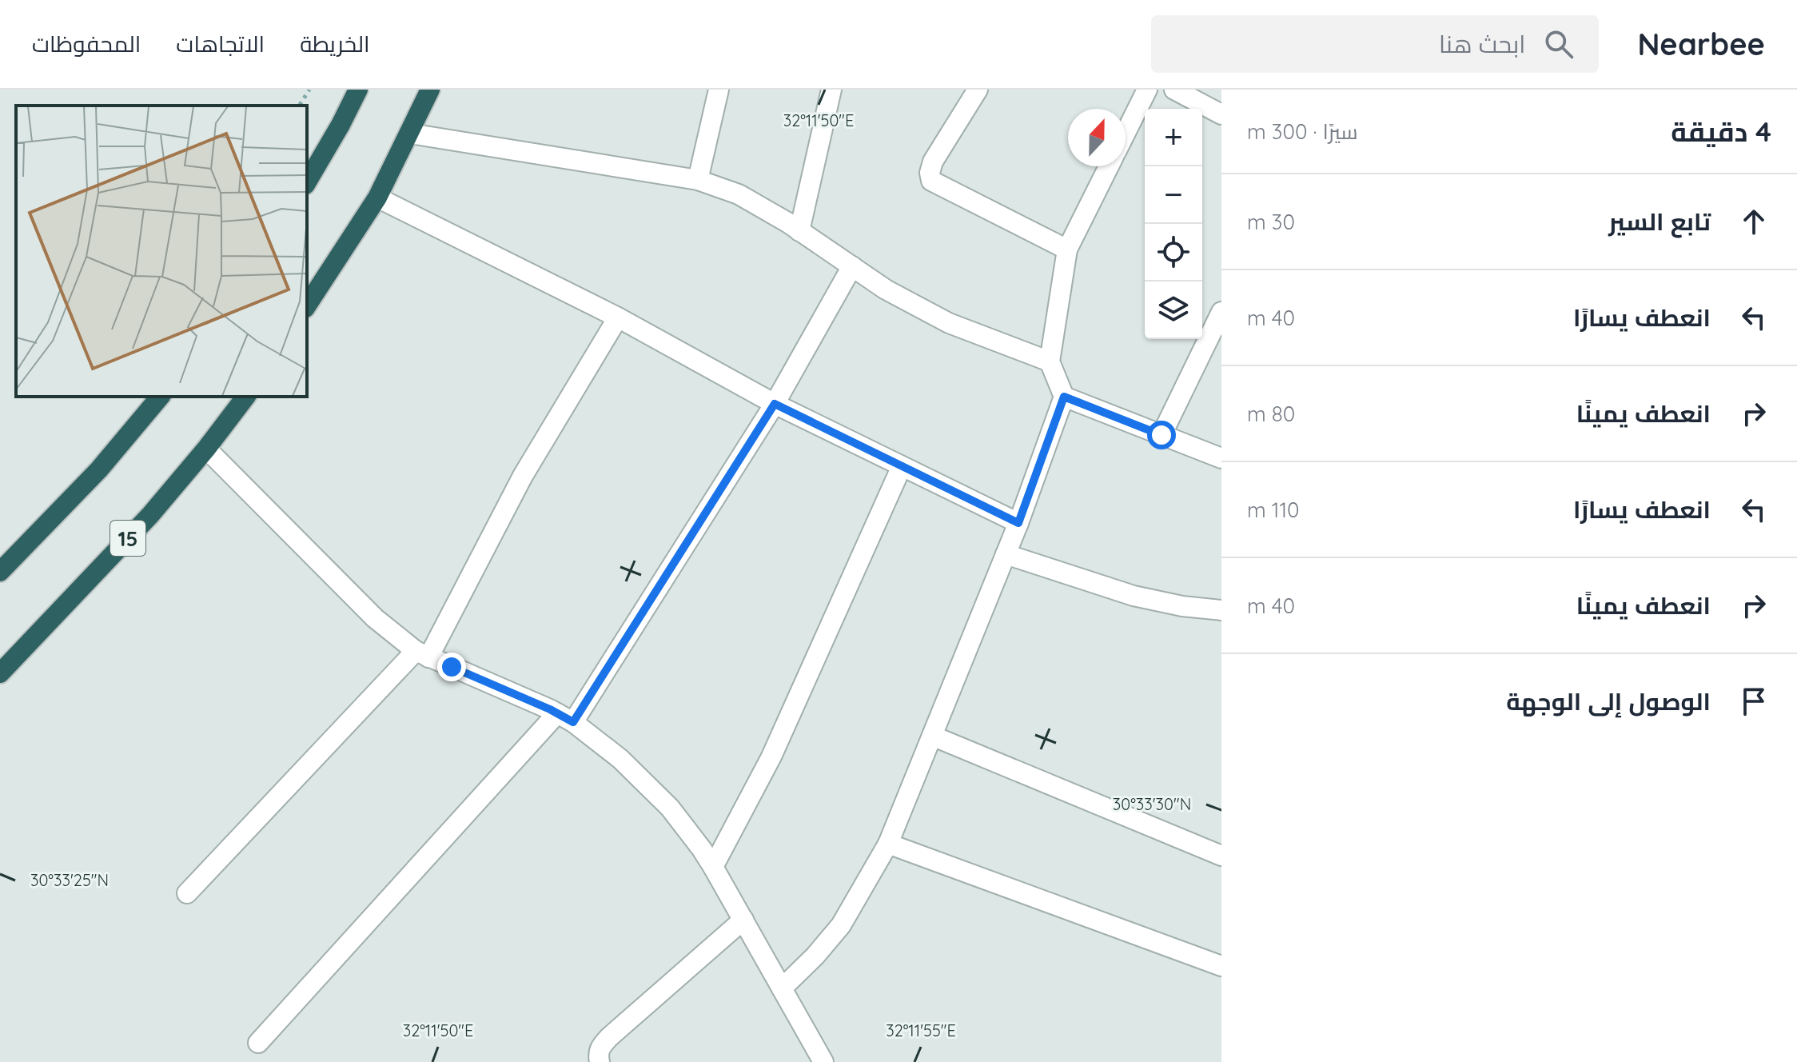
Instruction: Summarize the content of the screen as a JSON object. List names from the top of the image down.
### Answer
{
  "streets": {
    "highway": ["15"]
  },
  "north": "top",
  "page": {
    "header": "Nearbee",
    "search": "ابحث هنا",
    "nav": ["الخريطة", "الاتجاهات", "المحفوظات"],
    "heading": ["4 دقيقة", "سيرًا · 300 m"],
    "map_buttons": ["+", "−"],
    "list": [
      ["تابع السير", "30 m"],
      ["انعطف يسارًا", "40 m"],
      ["انعطف يمينًا", "80 m"],
      ["انعطف يسارًا", "110 m"],
      ["انعطف يمينًا", "40 m"],
      "الوصول إلى الوجهة"
    ]
  },
  "coordinates": [
    "32°11'50\"E",
    "30°33'30\"N",
    "30°33'25\"N",
    "32°11'55\"E"
  ]
}
